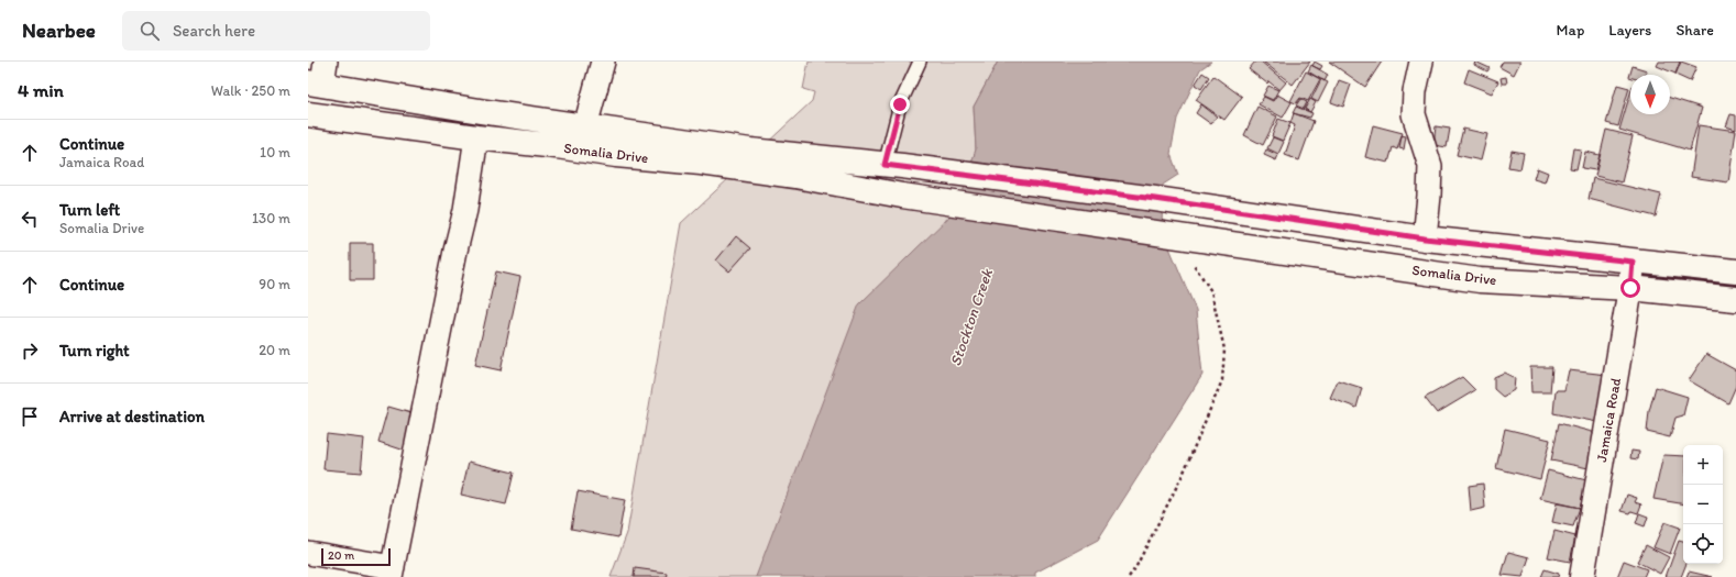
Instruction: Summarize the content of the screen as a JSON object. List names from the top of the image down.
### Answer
{
  "streets": {
    "main road": ["Somalia Drive", "Jamaica Road"]
  },
  "crossings": [
    ["Somalia Drive", "Jamaica Road"]
  ],
  "water": ["Stockton Creek"],
  "scale_bar": "20 m",
  "north": "bottom",
  "page": {
    "header": "Nearbee",
    "search": "Search here",
    "nav": ["Map", "Layers", "Share"],
    "heading": ["4 min", "Walk · 250 m"],
    "list": [
      ["Continue", "Jamaica Road", "10 m"],
      ["Turn left", "Somalia Drive", "130 m"],
      ["Continue", "90 m"],
      ["Turn right", "20 m"],
      "Arrive at destination"
    ],
    "map_buttons": ["+", "−"],
    "scale": "20 m"
  }
}
